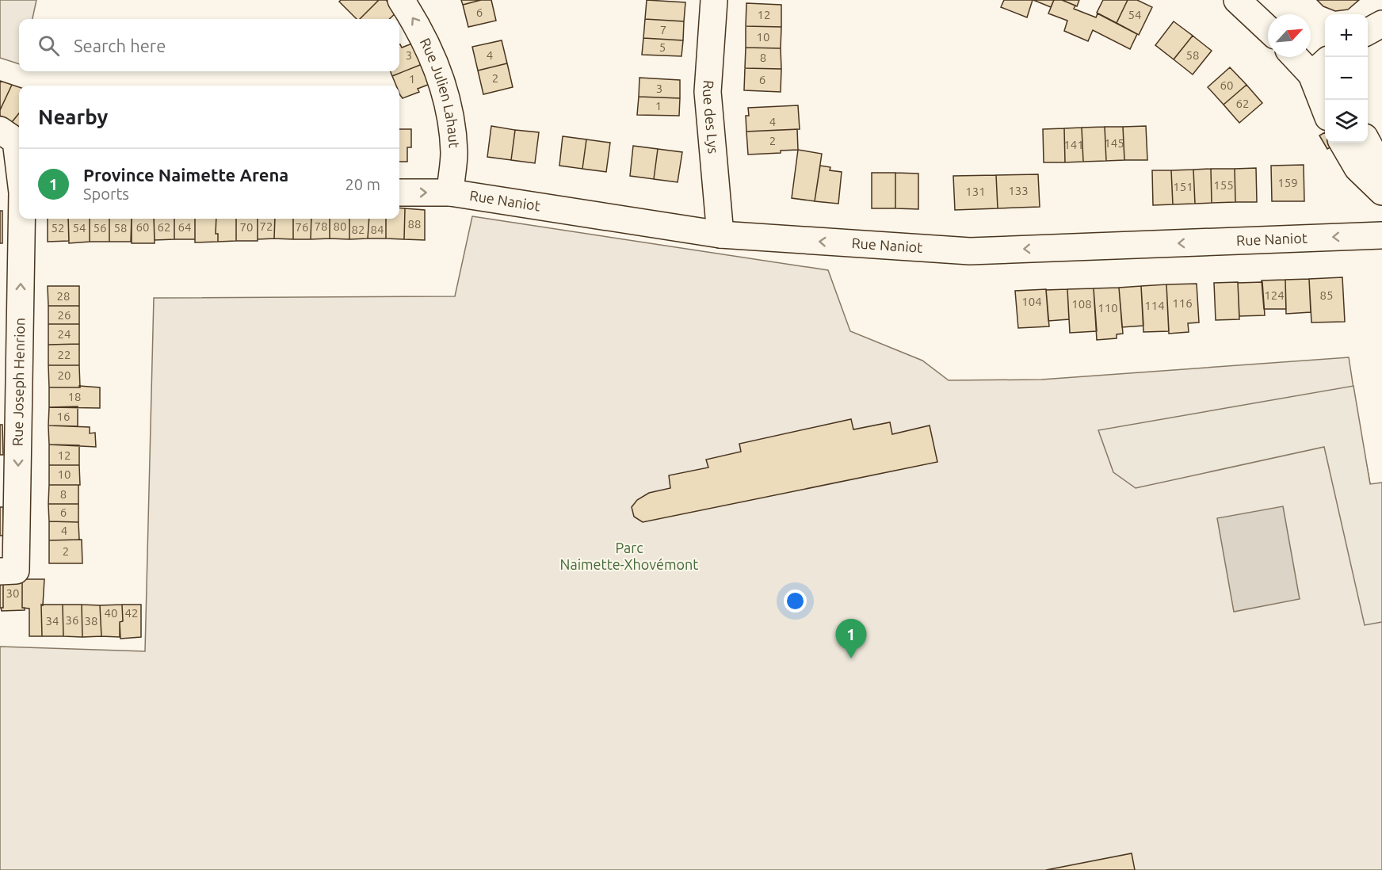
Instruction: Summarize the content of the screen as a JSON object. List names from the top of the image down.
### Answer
{
  "streets": {
    "street": [
      "Rue Julien Lahaut",
      "Rue des Lys",
      "Rue Naniot",
      "Rue Joseph Henrion"
    ]
  },
  "crossings": [
    ["Rue Julien Lahaut", "Rue Naniot"],
    ["Rue des Lys", "Rue Naniot"]
  ],
  "one_way": ["Rue Julien Lahaut", "Rue Naniot"],
  "parks": ["Parc Naimette-Xhovémont"],
  "house_numbers": [
    "6",
    "12",
    "54",
    "7",
    "10",
    "5",
    "3",
    "4",
    "58",
    "8",
    "2",
    "1",
    "6",
    "60",
    "3",
    "62",
    "1",
    "4",
    "2",
    "145",
    "141",
    "159",
    "155",
    "151",
    "133",
    "131",
    "88",
    "72",
    "78",
    "80",
    "60",
    "62",
    "64",
    "70",
    "76",
    "52",
    "54",
    "56",
    "58",
    "82",
    "84",
    "124",
    "85",
    "28",
    "104",
    "116",
    "108",
    "114",
    "110",
    "26",
    "24",
    "22",
    "20",
    "18",
    "16",
    "12",
    "10",
    "8",
    "6",
    "4",
    "2",
    "30",
    "40",
    "42",
    "36",
    "34",
    "38"
  ],
  "north": "top right",
  "page": {
    "map_buttons": ["+", "−"],
    "search": "Search here",
    "heading": "Nearby",
    "list": [
      {
        "mark": "1",
        "name": "Province Naimette Arena",
        "note": "Sports",
        "value": "20 m"
      }
    ],
    "pins": "1"
  }
}
